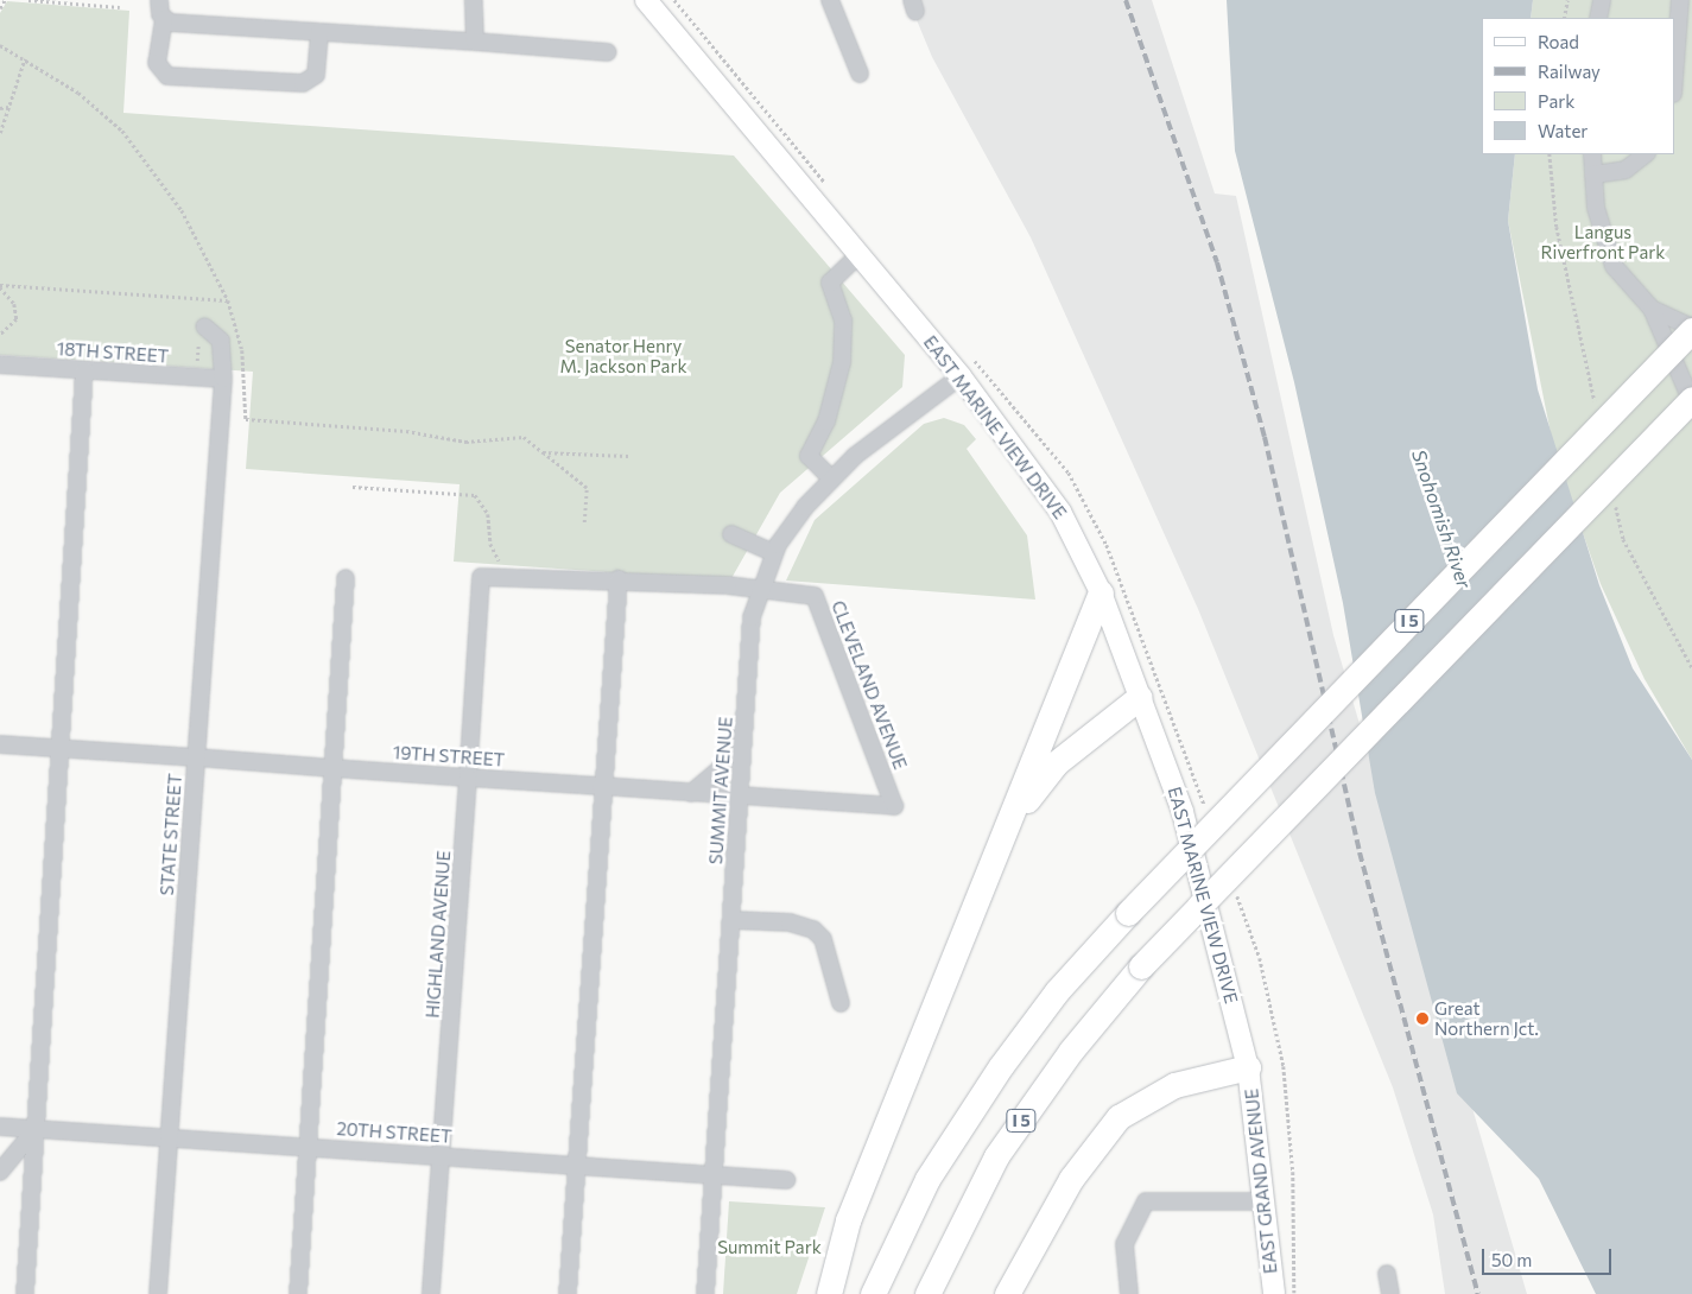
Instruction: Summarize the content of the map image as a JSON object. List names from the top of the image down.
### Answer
{
  "streets": {
    "highway": ["I 5"],
    "main road": ["EAST MARINE VIEW DRIVE", "EAST GRAND AVENUE"],
    "street": [
      "18TH STREET",
      "CLEVELAND AVENUE",
      "19TH STREET",
      "SUMMIT AVENUE",
      "STATE STREET",
      "HIGHLAND AVENUE",
      "20TH STREET"
    ]
  },
  "crossings": [
    ["18TH STREET", "STATE STREET"],
    ["EAST MARINE VIEW DRIVE", "SUMMIT AVENUE"],
    ["EAST MARINE VIEW DRIVE", "EAST GRAND AVENUE"],
    ["CLEVELAND AVENUE", "19TH STREET"],
    ["CLEVELAND AVENUE", "SUMMIT AVENUE"],
    ["19TH STREET", "SUMMIT AVENUE"],
    ["19TH STREET", "STATE STREET"],
    ["19TH STREET", "HIGHLAND AVENUE"],
    ["SUMMIT AVENUE", "20TH STREET"],
    ["STATE STREET", "20TH STREET"],
    ["HIGHLAND AVENUE", "20TH STREET"]
  ],
  "water": ["Snohomish River"],
  "parks": ["Langus Riverfront Park", "Senator Henry M. Jackson Park", "Summit Park"],
  "places": ["Great Northern Jct."],
  "legend": [
    "Road",
    "Railway",
    "Park",
    "Water"
  ],
  "scale_bar": "50 m"
}
